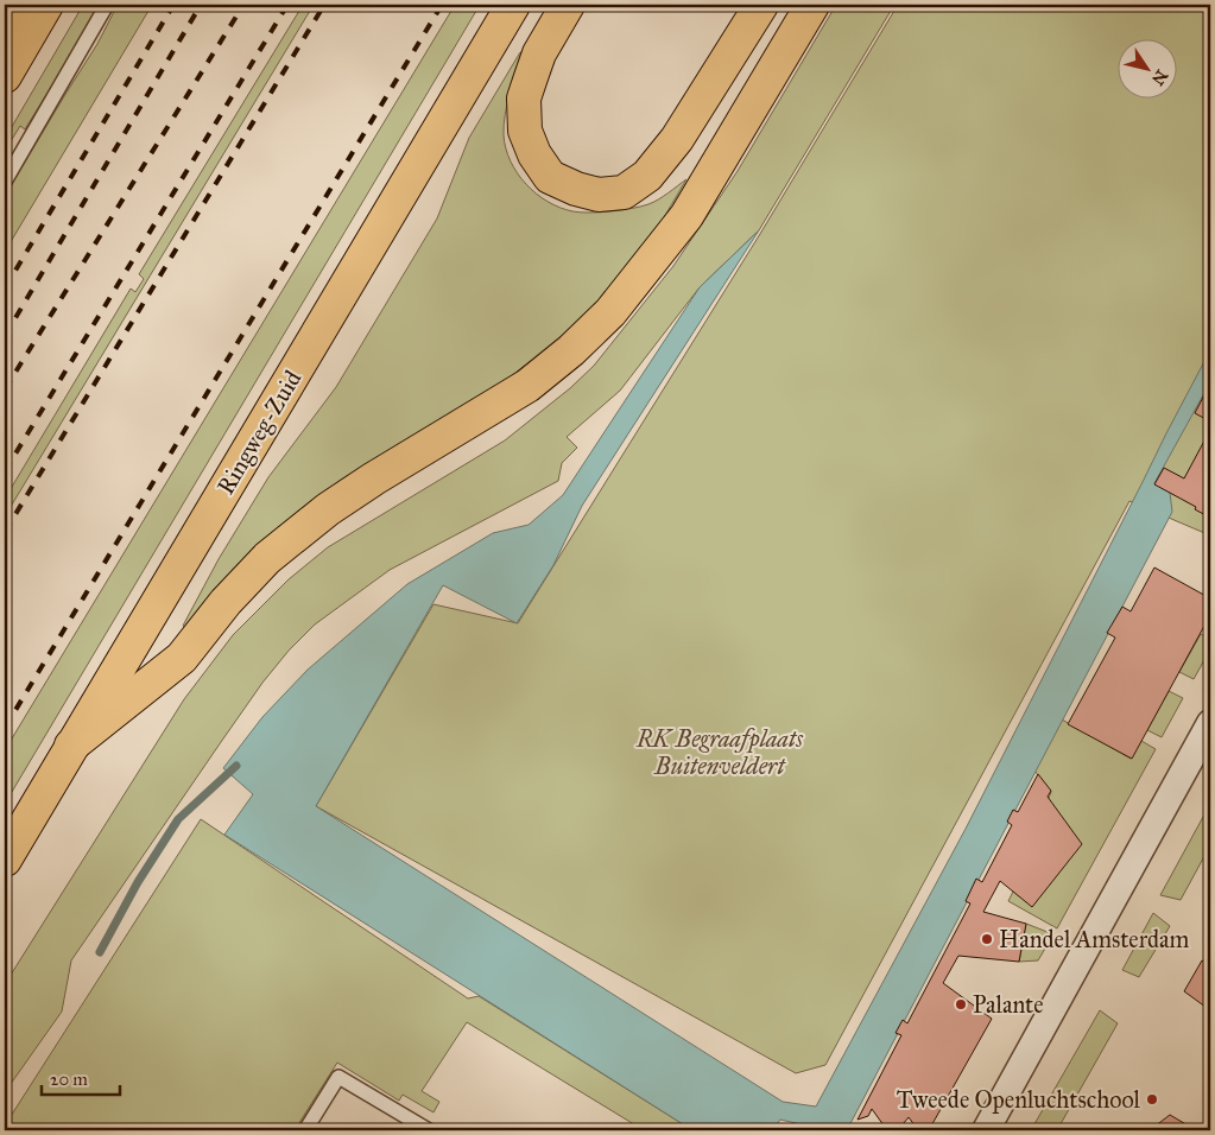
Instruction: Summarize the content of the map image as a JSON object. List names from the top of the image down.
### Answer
{
  "streets": {
    "highway": ["Ringweg-Zuid"]
  },
  "parks": ["RK Begraafplaats Buitenveldert"],
  "places": ["Handel Amsterdam", "Palante", "Tweede Openluchtschool"],
  "scale_bar": "20 m",
  "north": "bottom right"
}
